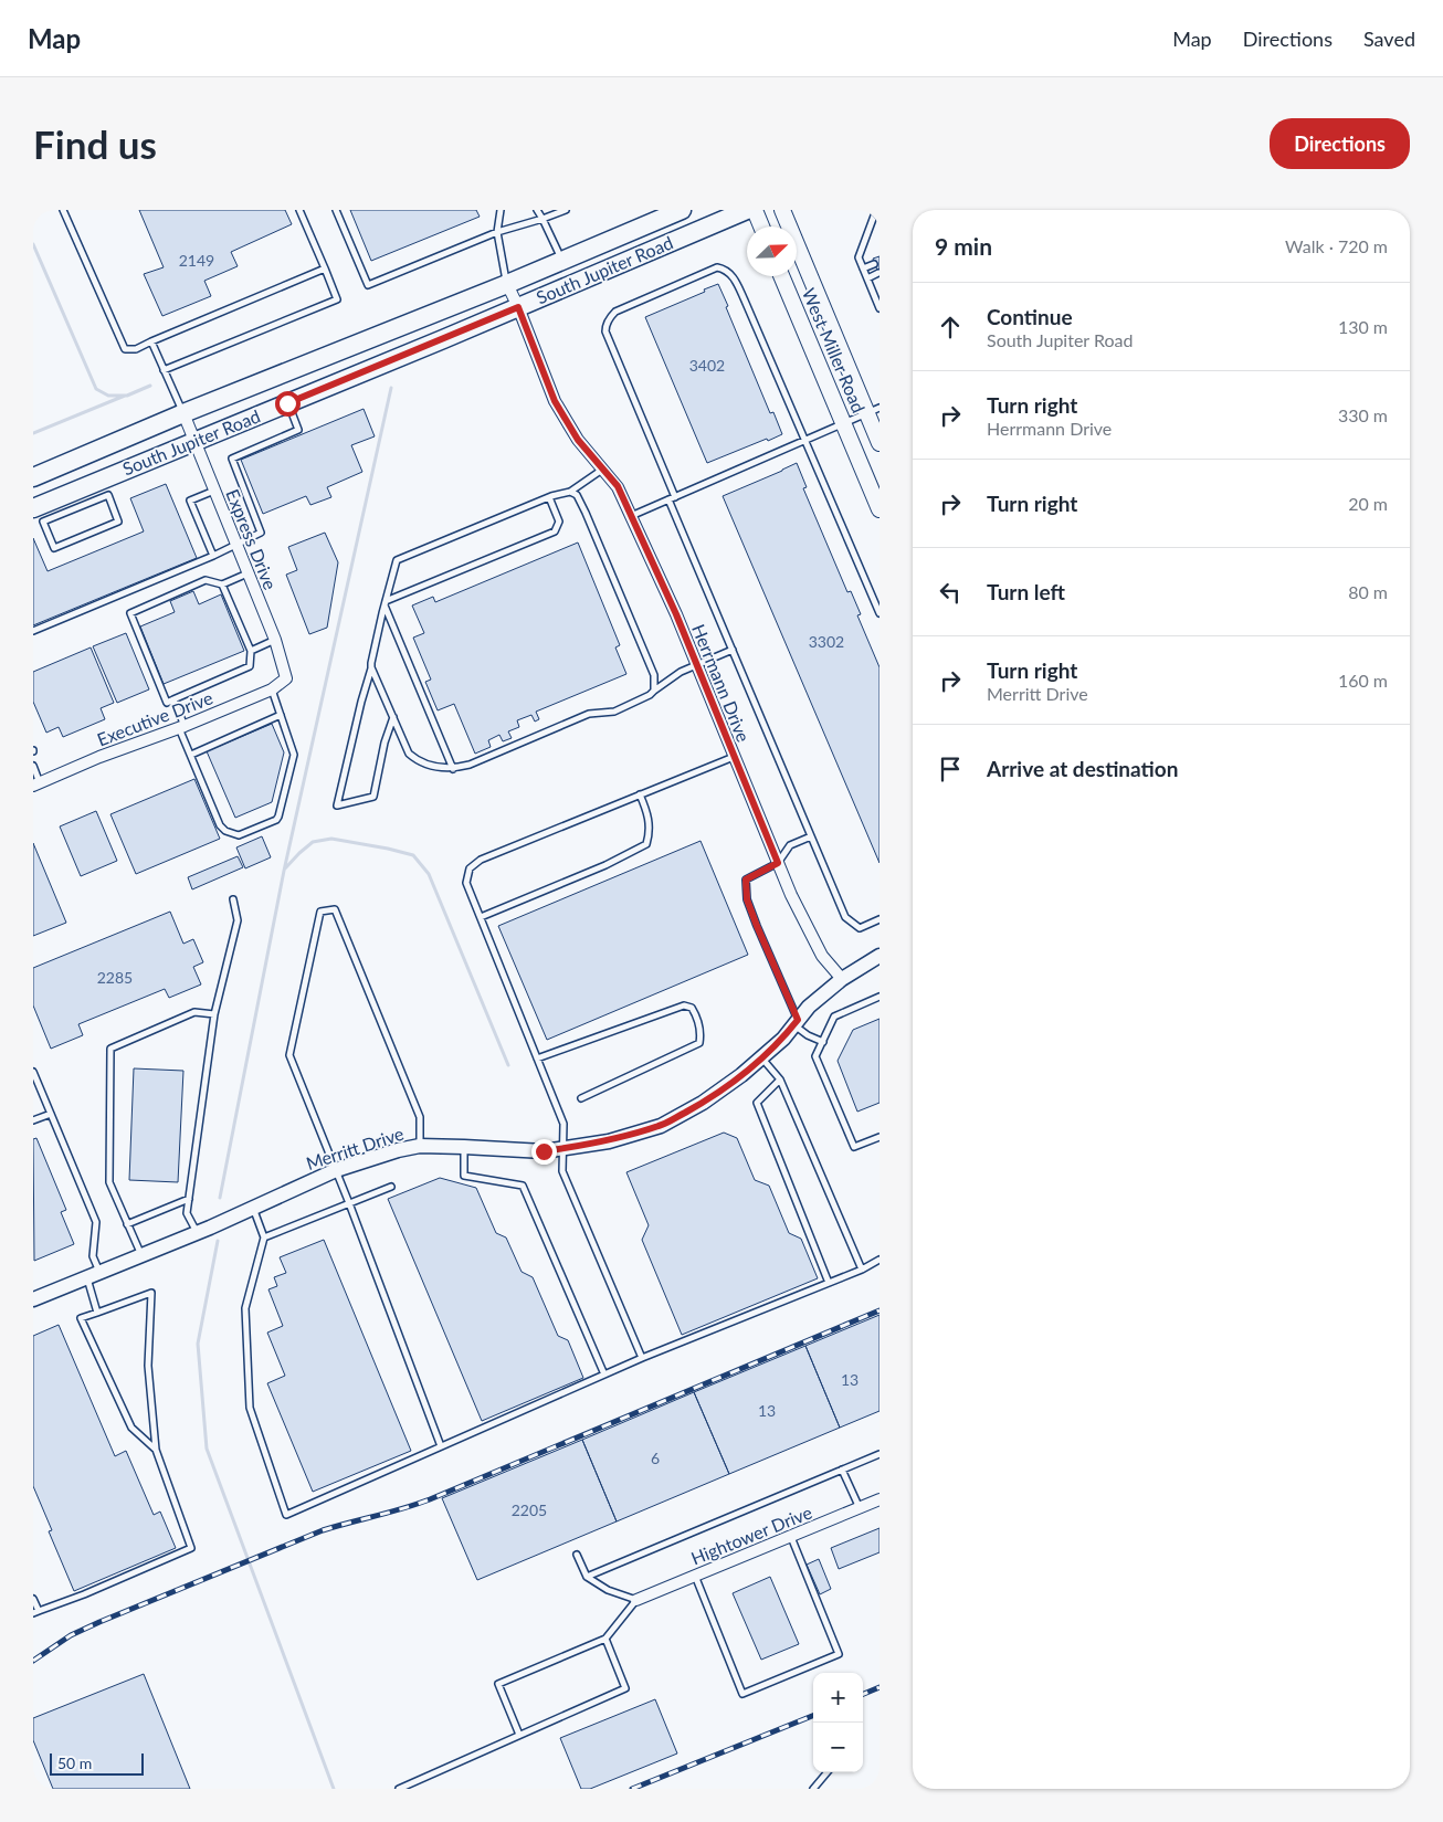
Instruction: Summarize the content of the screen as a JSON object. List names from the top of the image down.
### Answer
{
  "streets": {
    "main road": ["South Jupiter Road", "West Miller Road"],
    "street": [
      "Express Drive",
      "Herrmann Drive",
      "Executive Drive",
      "Merritt Drive",
      "Hightower Drive"
    ]
  },
  "crossings": [
    ["South Jupiter Road", "Express Drive"],
    ["South Jupiter Road", "Herrmann Drive"],
    ["Express Drive", "Executive Drive"],
    ["Herrmann Drive", "Merritt Drive"]
  ],
  "house_numbers": [
    "2149",
    "3402",
    "3302",
    "2285",
    "13",
    "13",
    "6",
    "2205"
  ],
  "scale_bar": "50 m",
  "north": "top right",
  "page": {
    "header": "Map",
    "nav": ["Map", "Directions", "Saved"],
    "buttons": "Directions",
    "title": "Find us",
    "heading": ["9 min", "Walk · 720 m"],
    "list": [
      ["Continue", "South Jupiter Road", "130 m"],
      ["Turn right", "Herrmann Drive", "330 m"],
      ["Turn right", "20 m"],
      ["Turn left", "80 m"],
      ["Turn right", "Merritt Drive", "160 m"],
      "Arrive at destination"
    ],
    "map_buttons": ["+", "−"],
    "scale": "50 m"
  }
}
